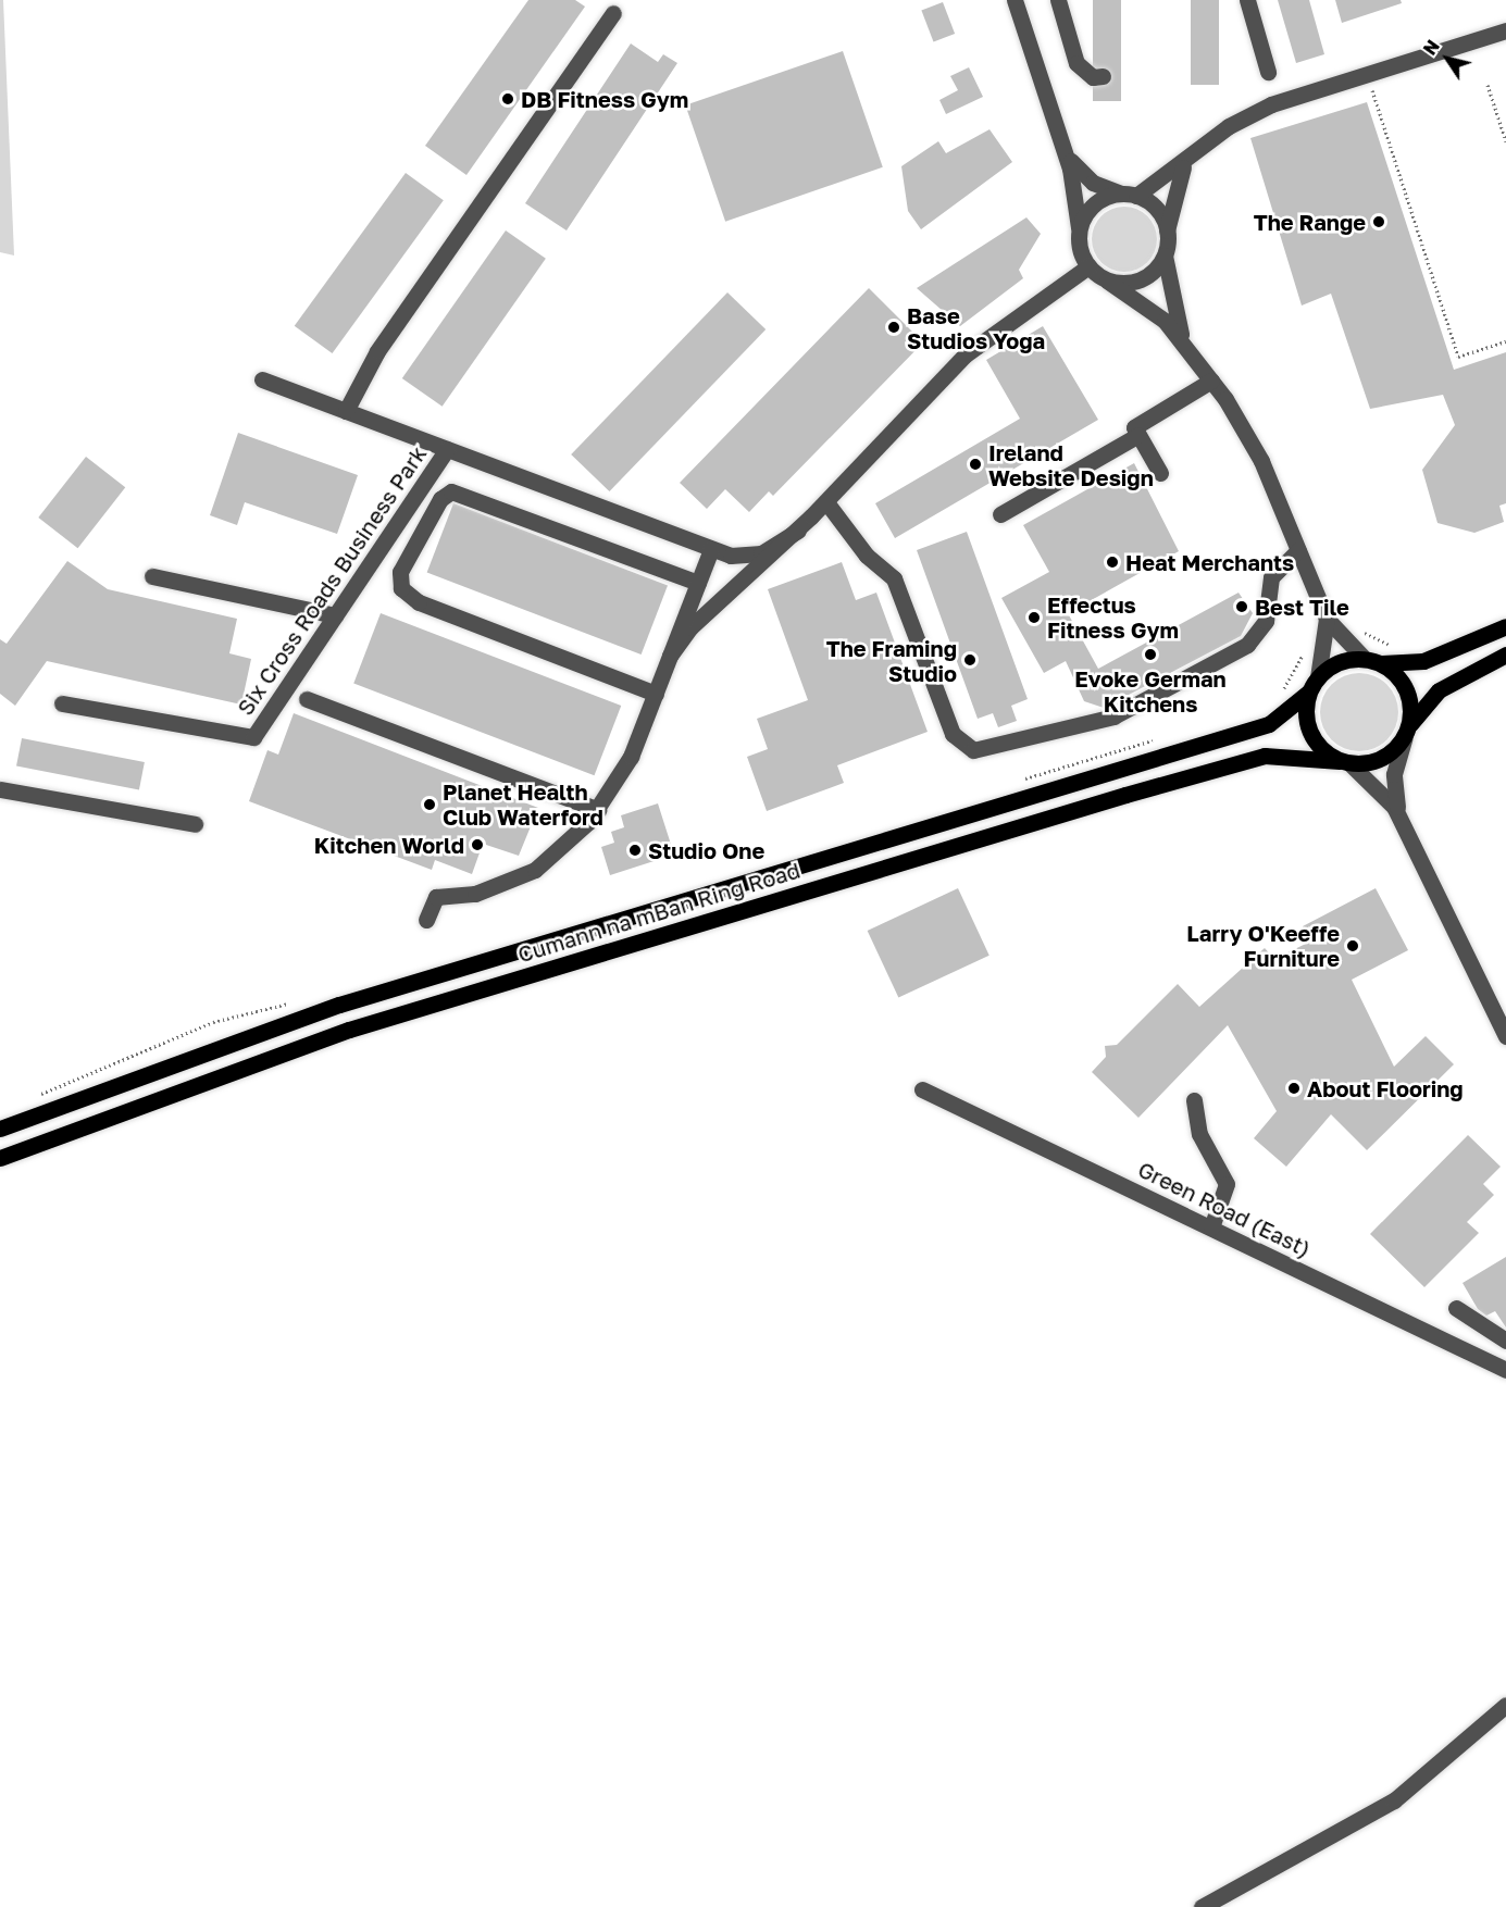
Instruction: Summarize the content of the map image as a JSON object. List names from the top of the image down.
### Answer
{
  "streets": {
    "main road": ["Cumann na mBan Ring Road"],
    "street": ["Six Cross Roads Business Park", "Green Road (East)"]
  },
  "places": [
    "DB Fitness Gym",
    "The Range",
    "Base Studios Yoga",
    "Ireland Website Design",
    "Heat Merchants",
    "Best Tile",
    "Effectus Fitness Gym",
    "Evoke German Kitchens",
    "The Framing Studio",
    "Planet Health Club Waterford",
    "Kitchen World",
    "Studio One",
    "Larry O'Keeffe Furniture",
    "About Flooring"
  ],
  "north": "top left"
}
